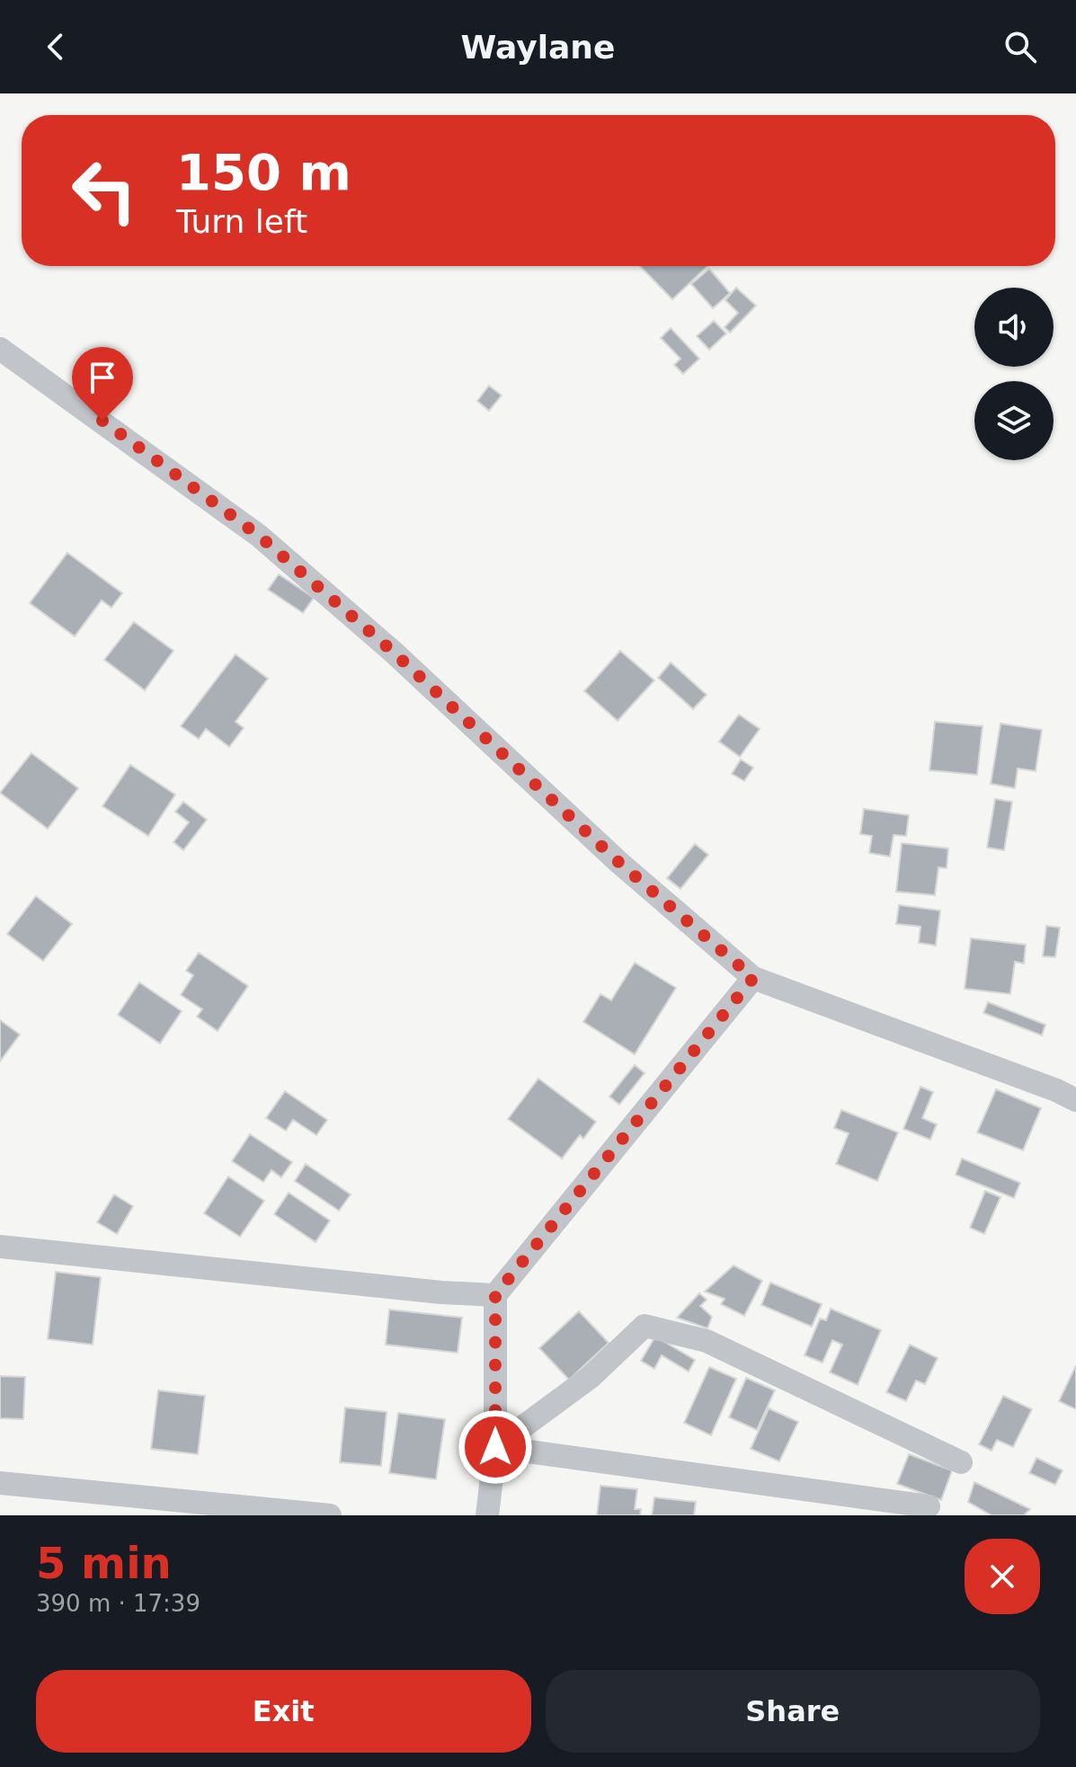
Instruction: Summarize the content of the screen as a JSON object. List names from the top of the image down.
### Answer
{
  "page": {
    "header": "Waylane",
    "turn": ["150 m", "Turn left"],
    "heading": ["5 min", "390 m · 17:39"],
    "buttons": ["Exit", "Share"]
  }
}
